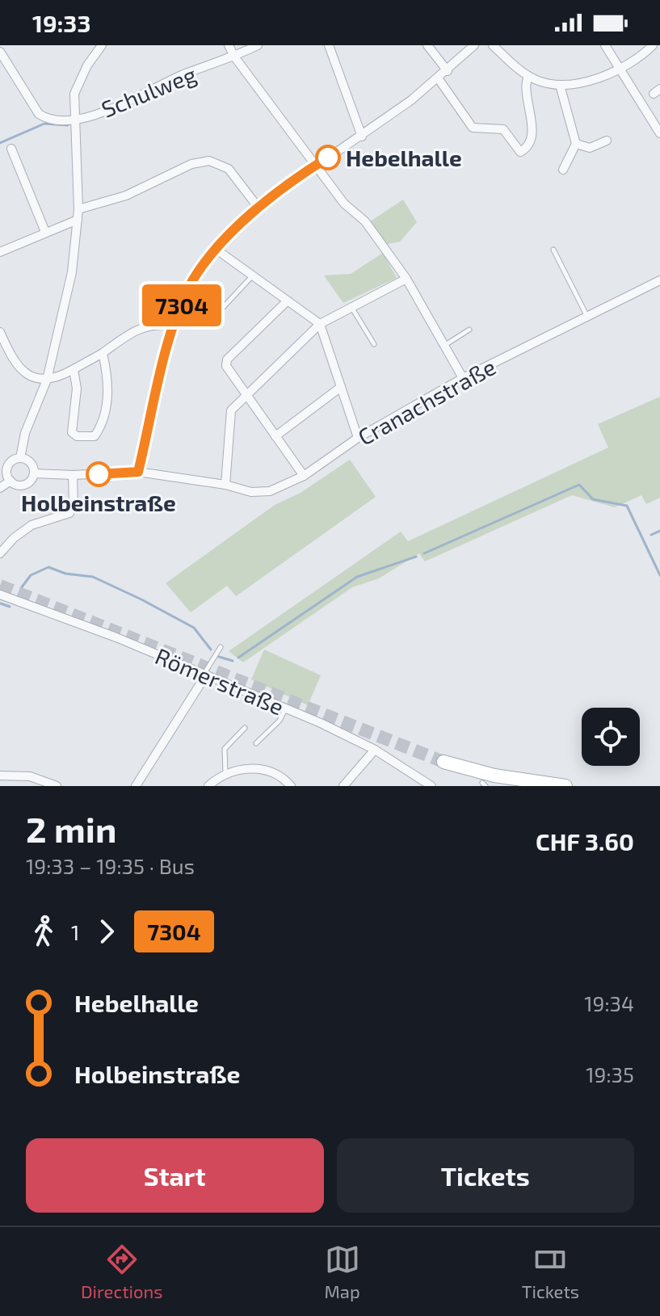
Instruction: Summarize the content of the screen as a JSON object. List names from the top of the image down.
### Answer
{
  "streets": {
    "street": ["Schulweg", "Cranachstraße", "Römerstraße"]
  },
  "places": ["Hebelhalle", "Holbeinstraße"],
  "lines": ["bus line 7304"],
  "page": {
    "status": "19:33",
    "on_map": "7304",
    "heading": ["2 min", "19:33 – 19:35 · Bus", "CHF 3.60"],
    "legs": ["1", "7304"],
    "list": [
      {
        "name": "Hebelhalle",
        "value": "19:34"
      },
      {
        "name": "Holbeinstraße",
        "value": "19:35"
      }
    ],
    "buttons": ["Start", "Tickets"],
    "tabs": ["Directions", "Map", "Tickets"]
  }
}
